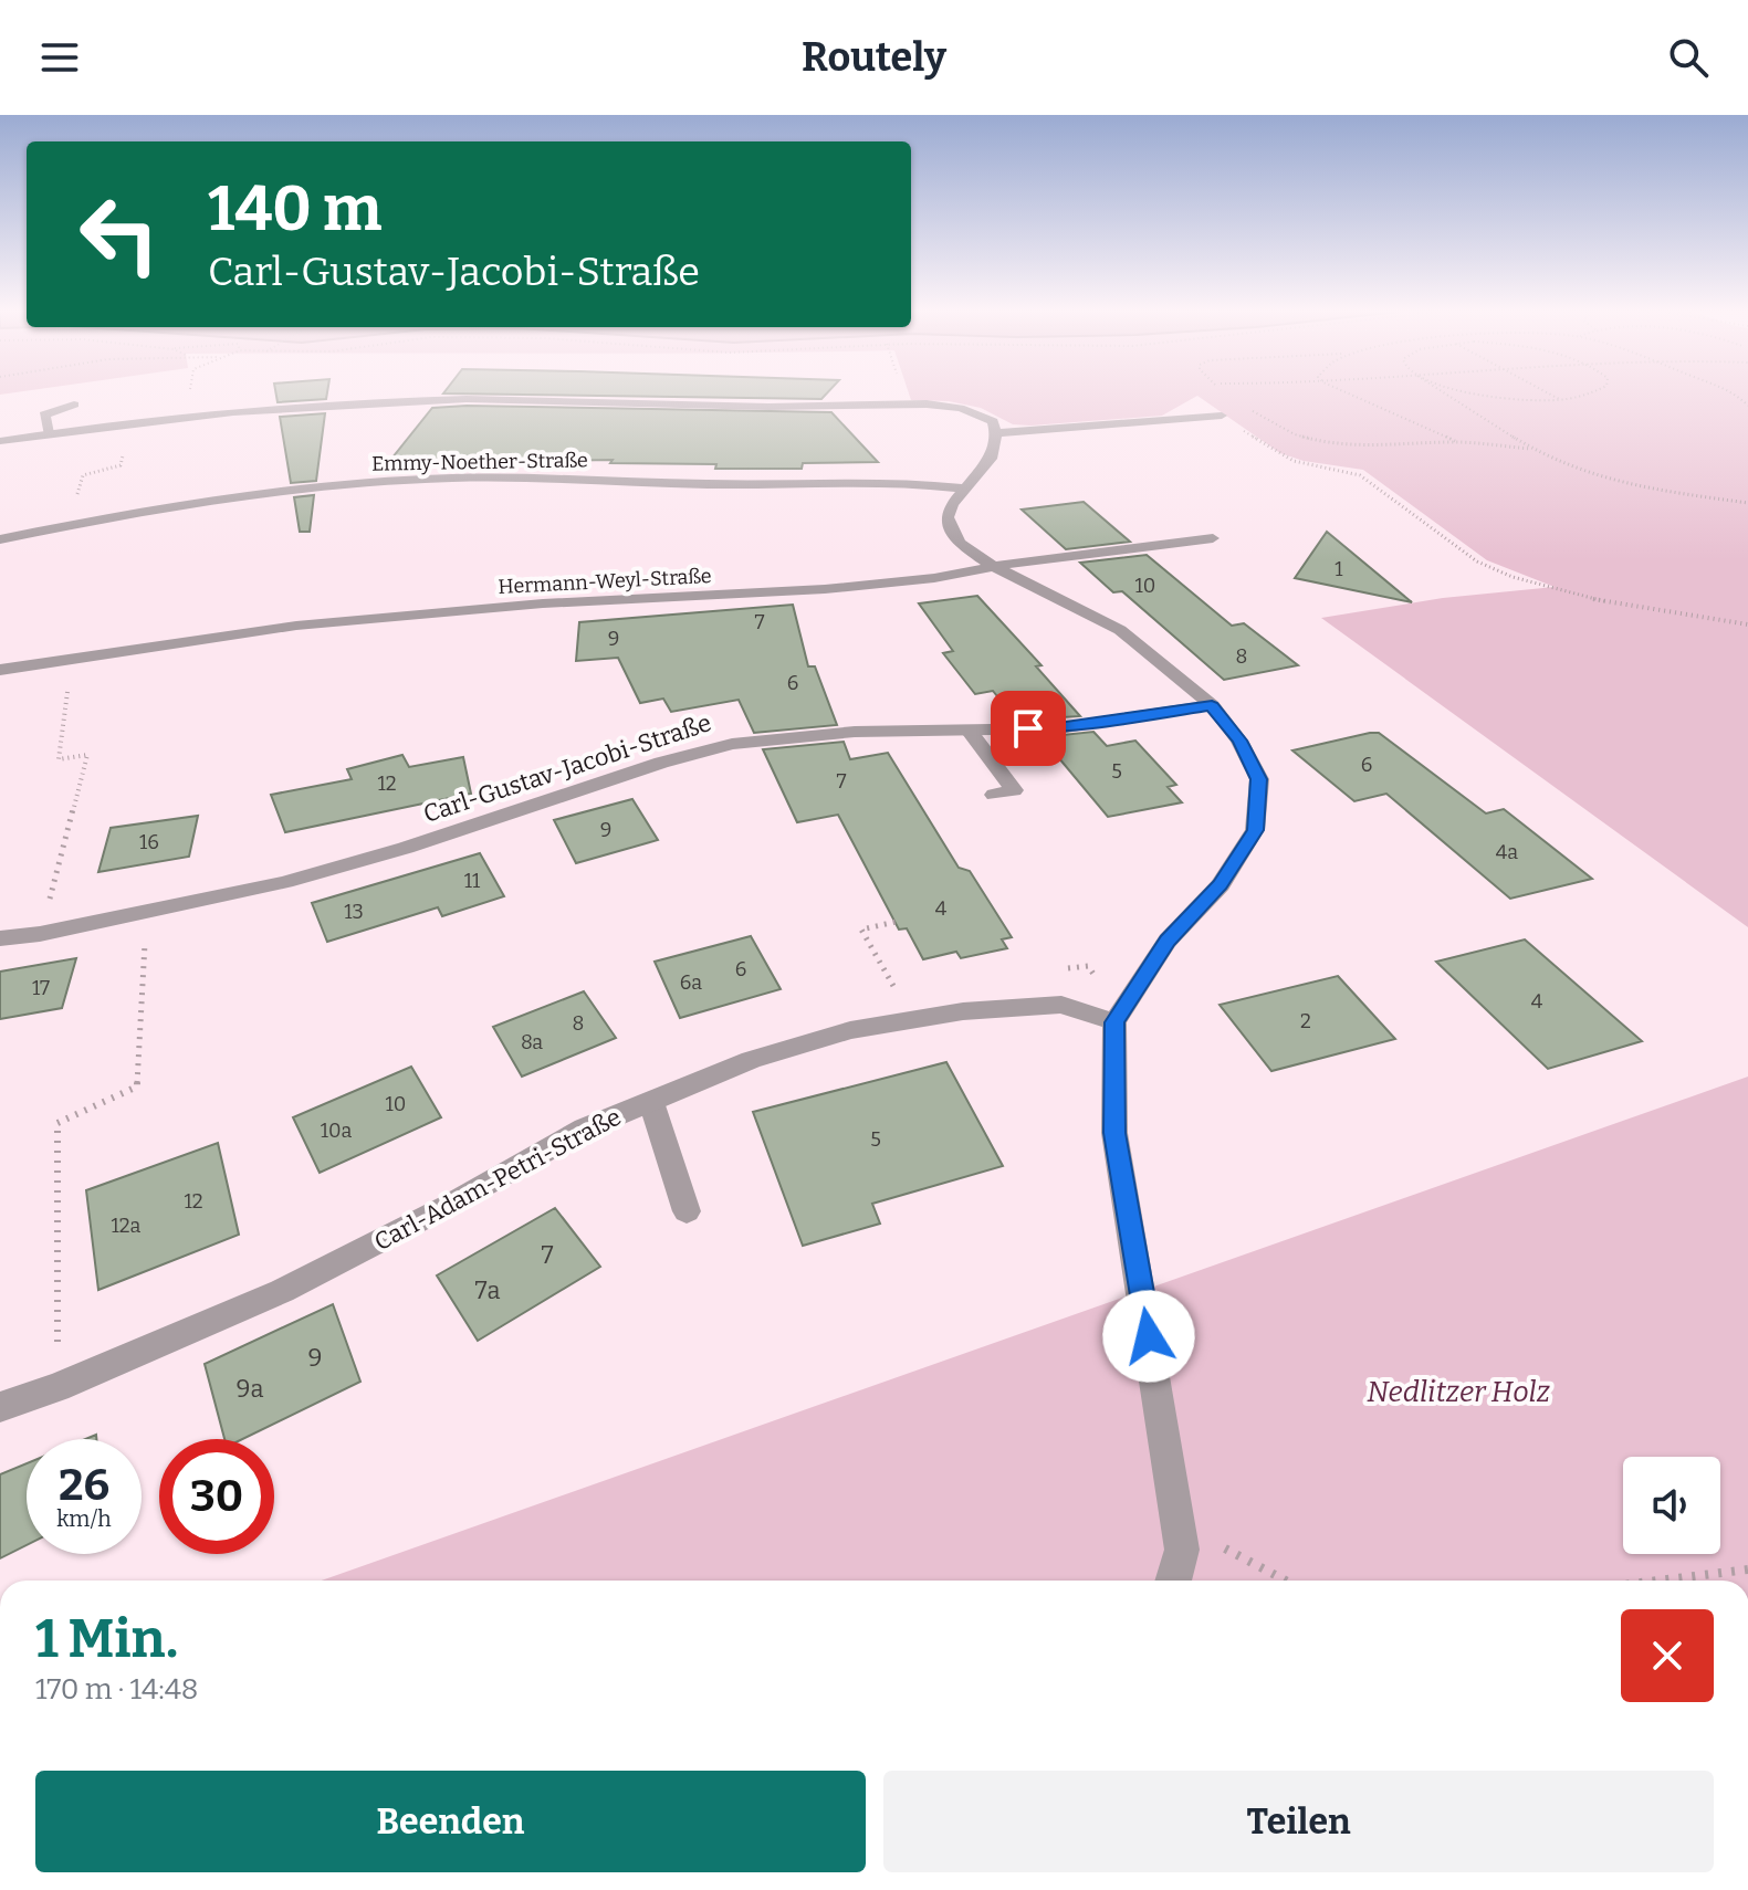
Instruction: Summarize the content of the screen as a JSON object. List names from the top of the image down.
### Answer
{
  "streets": {
    "street": [
      "Emmy-Noether-Straße",
      "Hermann-Weyl-Straße",
      "Carl-Gustav-Jacobi-Straße",
      "Carl-Adam-Petri-Straße"
    ]
  },
  "parks": ["Nedlitzer Holz"],
  "house_numbers": [
    "1",
    "10",
    "7",
    "9",
    "8",
    "6",
    "6",
    "5",
    "7",
    "12",
    "9",
    "16",
    "4a",
    "11",
    "4",
    "13",
    "6",
    "6a",
    "17",
    "4",
    "2",
    "8",
    "8a",
    "10",
    "10a",
    "5",
    "12",
    "12a",
    "7",
    "7a",
    "9",
    "9a"
  ],
  "page": {
    "header": "Routely",
    "turn": ["140 m", "Carl-Gustav-Jacobi-Straße"],
    "speed": "26 km/h",
    "limit": "30",
    "heading": ["1 Min.", "170 m · 14:48"],
    "buttons": ["Beenden", "Teilen"]
  }
}
